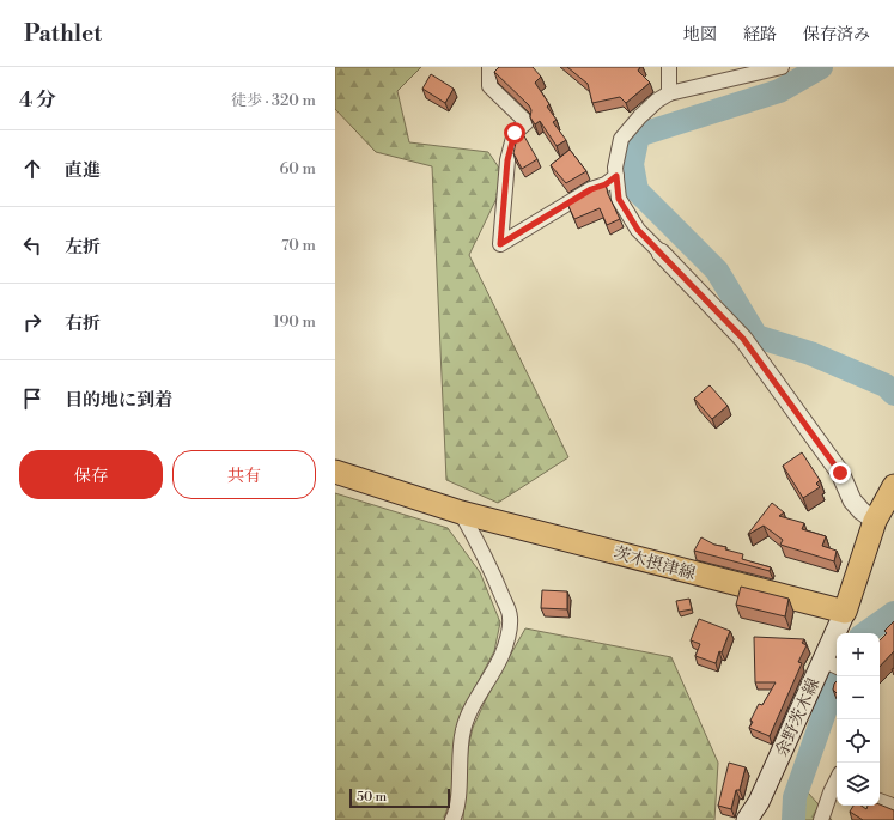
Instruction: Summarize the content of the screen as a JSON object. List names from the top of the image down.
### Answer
{
  "streets": {
    "main road": ["茨木摂津線", "余野茨木線"]
  },
  "crossings": [
    ["茨木摂津線", "余野茨木線"]
  ],
  "scale_bar": "50 m",
  "page": {
    "header": "Pathlet",
    "nav": ["地図", "経路", "保存済み"],
    "heading": ["4 分", "徒歩 · 320 m"],
    "list": [
      ["直進", "60 m"],
      ["左折", "70 m"],
      ["右折", "190 m"],
      "目的地に到着"
    ],
    "buttons": ["保存", "共有"],
    "map_buttons": ["+", "−"],
    "scale": "50 m"
  }
}
